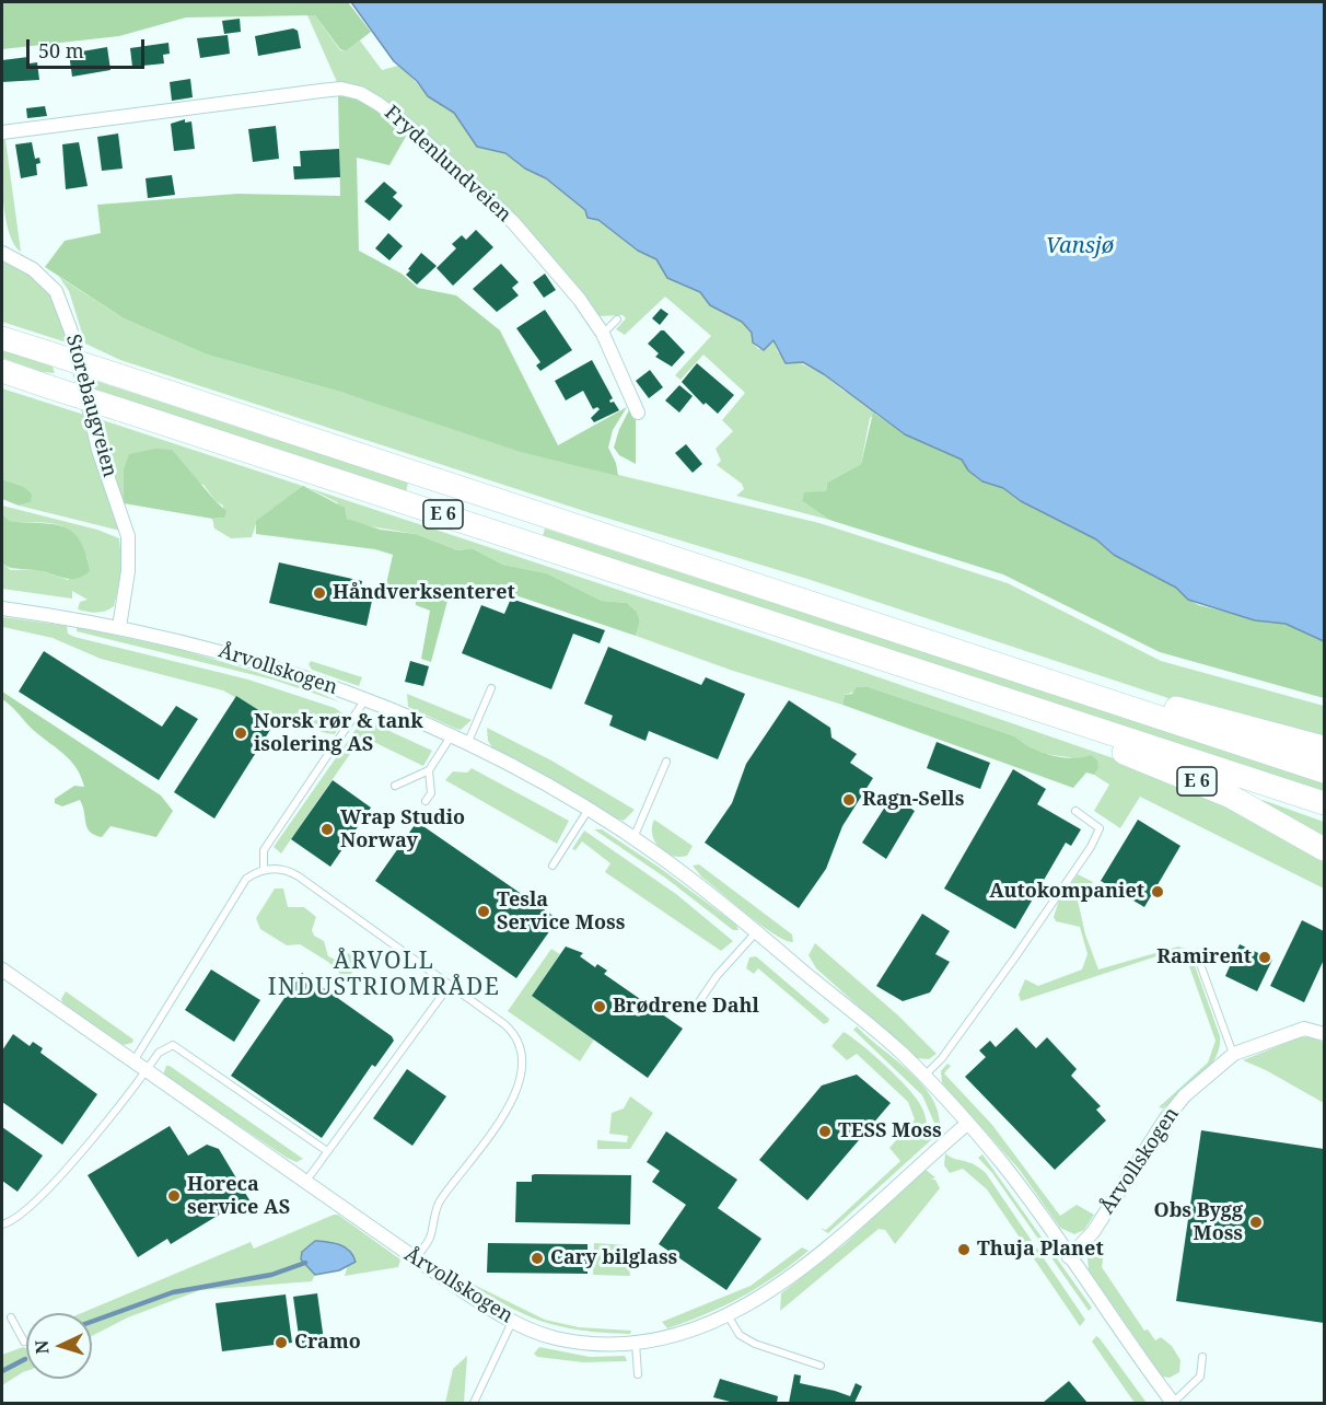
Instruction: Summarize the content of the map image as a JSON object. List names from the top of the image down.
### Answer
{
  "streets": {
    "highway": ["E 6"],
    "street": ["Frydenlundveien", "Storebaugveien", "Årvollskogen"]
  },
  "crossings": [
    ["Storebaugveien", "Årvollskogen"]
  ],
  "districts": ["ÅRVOLL INDUSTRIOMRÅDE"],
  "water": ["Vansjø"],
  "places": [
    "Håndverksenteret",
    "Norsk rør & tank isolering AS",
    "Ragn-Sells",
    "Wrap Studio Norway",
    "Autokompaniet",
    "Tesla Service Moss",
    "Ramirent",
    "Brødrene Dahl",
    "TESS Moss",
    "Horeca service AS",
    "Obs Bygg Moss",
    "Thuja Planet",
    "Cary bilglass",
    "Cramo"
  ],
  "scale_bar": "50 m",
  "north": "left"
}
